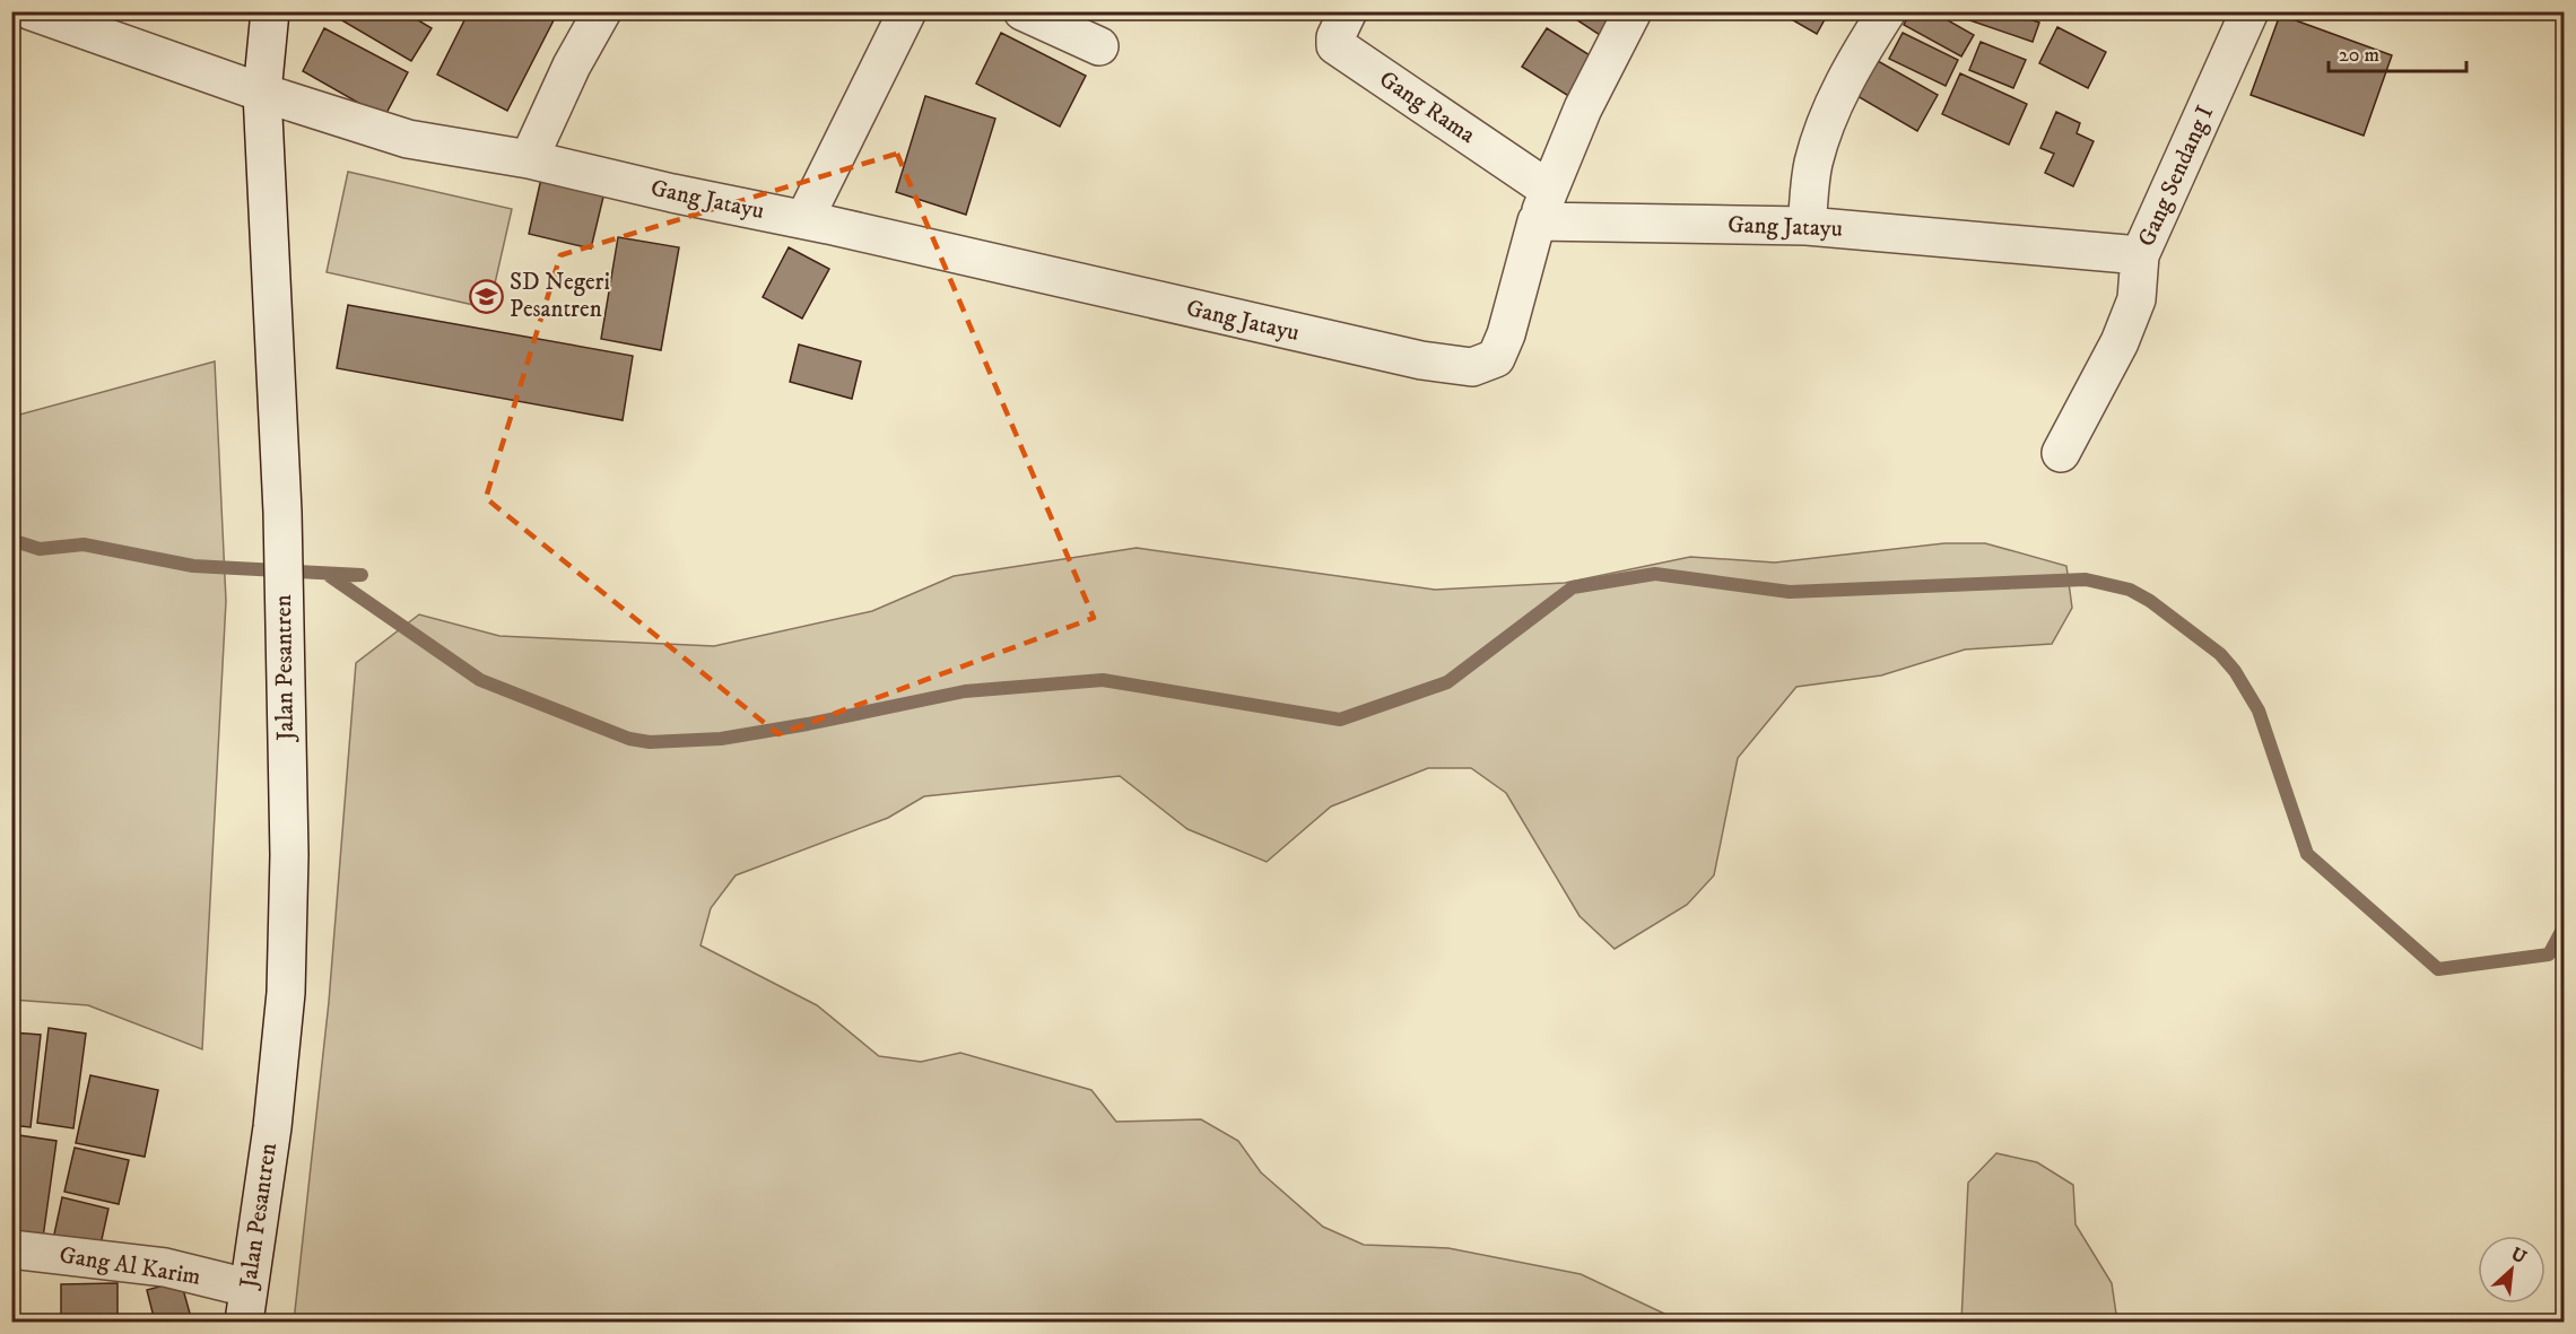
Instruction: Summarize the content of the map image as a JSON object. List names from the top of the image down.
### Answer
{
  "streets": {
    "street": [
      "Gang Rama",
      "Gang Sendang I",
      "Gang Jatayu",
      "Jalan Pesantren",
      "Gang Al Karim"
    ]
  },
  "crossings": [
    ["Gang Rama", "Gang Jatayu"],
    ["Gang Sendang I", "Gang Jatayu"],
    ["Gang Jatayu", "Jalan Pesantren"],
    ["Jalan Pesantren", "Gang Al Karim"]
  ],
  "places": {
    "school or university": ["SD Negeri Pesantren"]
  },
  "scale_bar": "20 m",
  "north": "top right"
}
